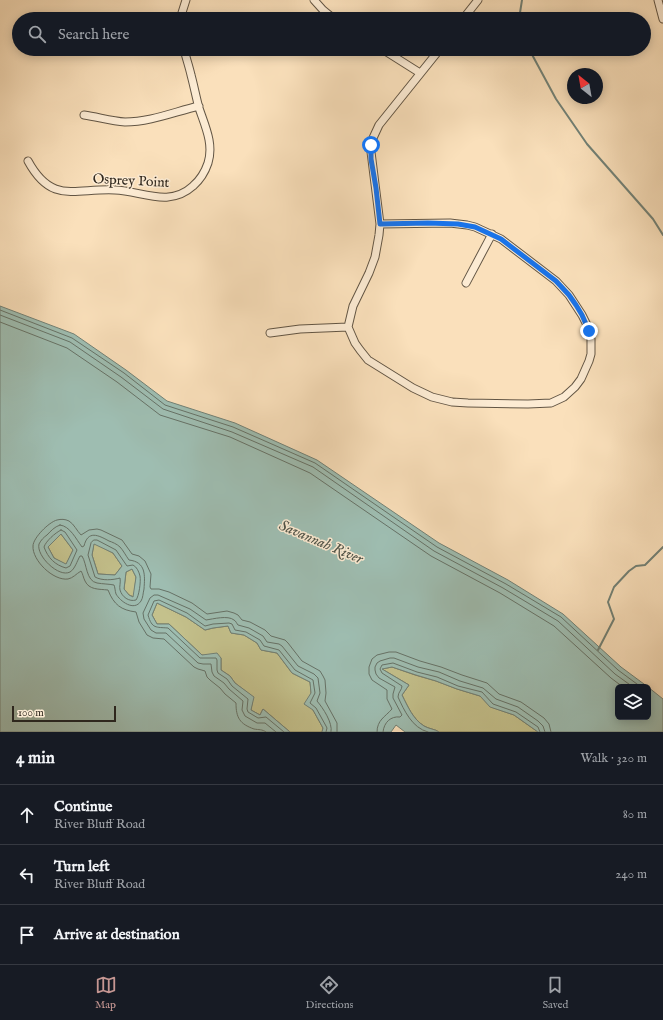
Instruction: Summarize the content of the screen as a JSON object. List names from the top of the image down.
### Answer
{
  "streets": {
    "street": ["Osprey Point"]
  },
  "water": ["Savannah River"],
  "scale_bar": "100 m",
  "north": "top left",
  "page": {
    "search": "Search here",
    "scale": "100 m",
    "heading": ["4 min", "Walk · 320 m"],
    "list": [
      ["Continue", "River Bluff Road", "80 m"],
      ["Turn left", "River Bluff Road", "240 m"],
      "Arrive at destination"
    ],
    "nav": ["Map", "Directions", "Saved"]
  }
}
